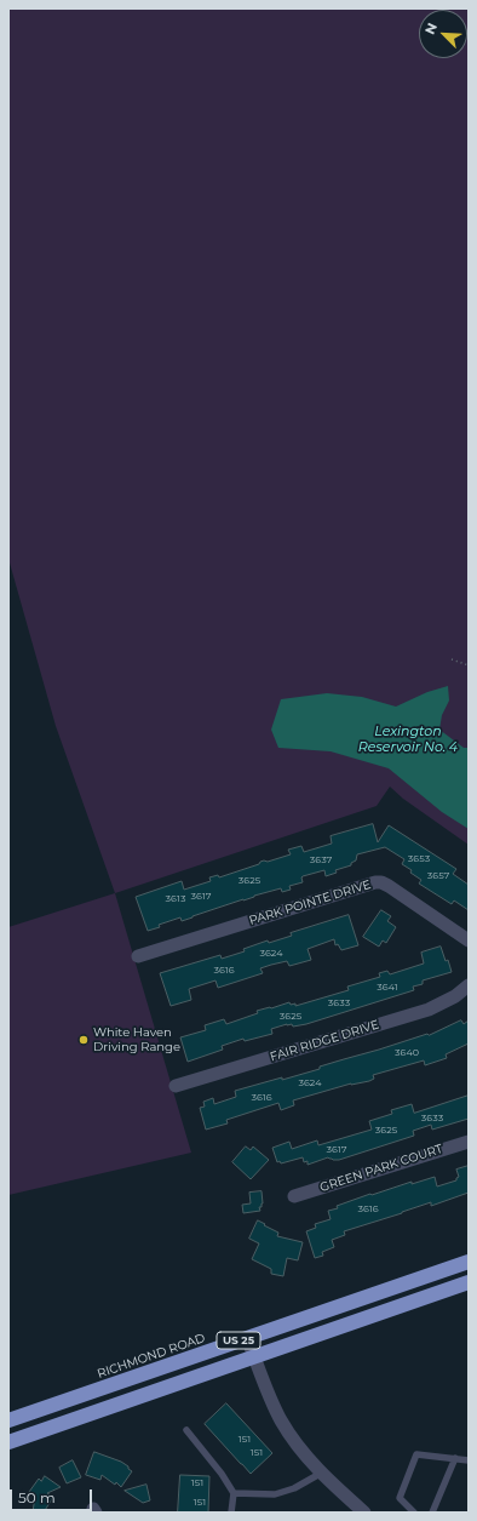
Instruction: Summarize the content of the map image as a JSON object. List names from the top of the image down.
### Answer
{
  "streets": {
    "highway": ["US 25", "RICHMOND ROAD"],
    "street": ["PARK POINTE DRIVE", "FAIR RIDGE DRIVE", "GREEN PARK COURT"]
  },
  "water": ["Lexington Reservoir No. 4"],
  "places": ["White Haven Driving Range"],
  "house_numbers": [
    "3653",
    "3637",
    "3657",
    "3625",
    "3617",
    "3613",
    "3624",
    "3616",
    "3641",
    "3633",
    "3625",
    "3640",
    "3624",
    "3616",
    "3633",
    "3625",
    "3617",
    "3616",
    "151",
    "151",
    "151",
    "151"
  ],
  "scale_bar": "50 m",
  "north": "top left"
}
